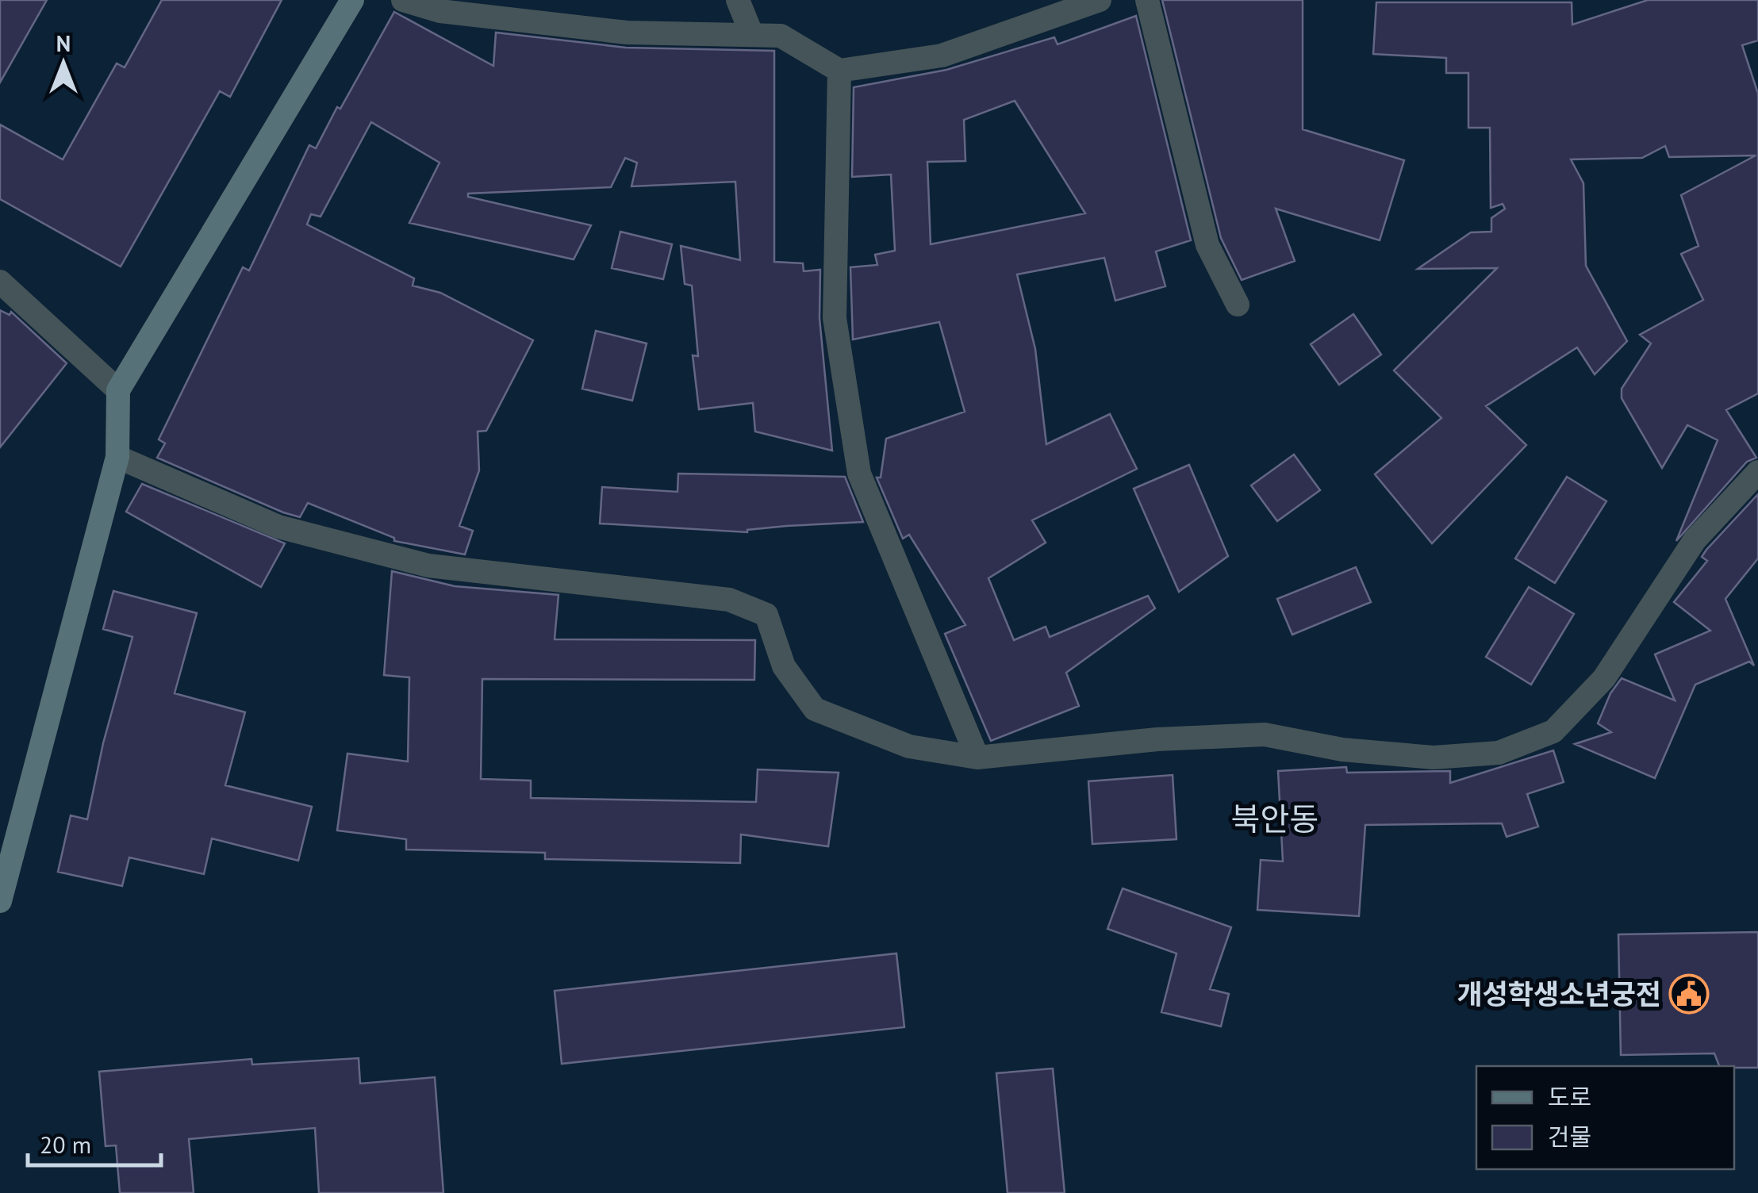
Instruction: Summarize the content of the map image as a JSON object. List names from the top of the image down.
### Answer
{
  "districts": ["북안동"],
  "places": {
    "public building": ["개성학생소년궁전"]
  },
  "legend": ["도로", "건물"],
  "scale_bar": "20 m",
  "north": "top"
}
